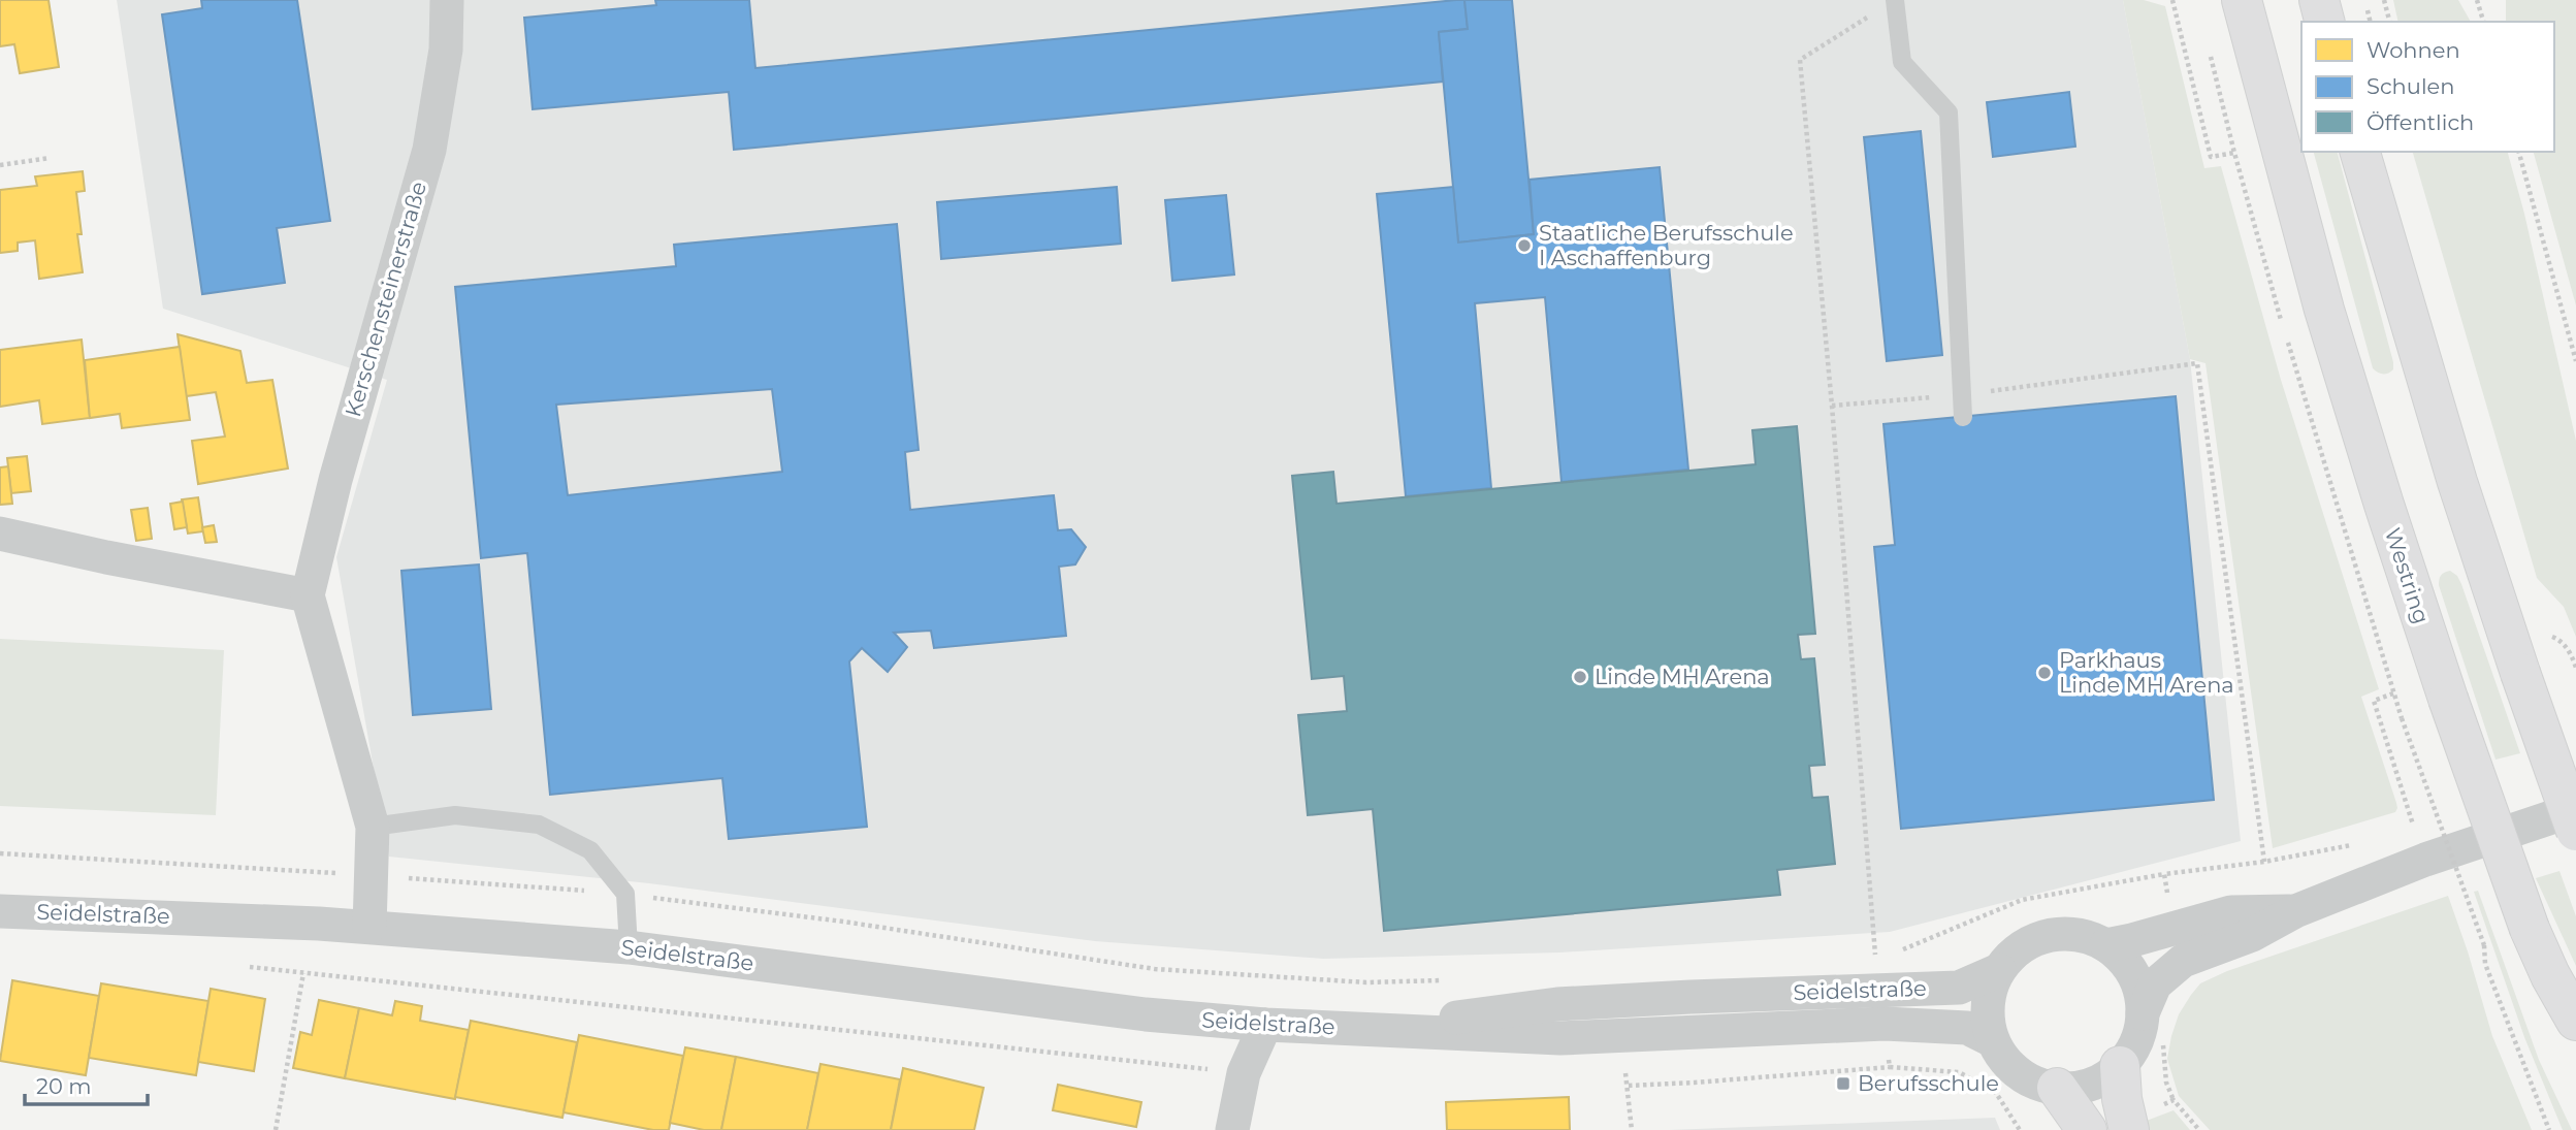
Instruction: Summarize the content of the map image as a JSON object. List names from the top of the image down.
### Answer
{
  "streets": {
    "highway": ["Westring"],
    "street": ["Kerschensteinerstraße", "Seidelstraße"]
  },
  "crossings": [
    ["Kerschensteinerstraße", "Seidelstraße"]
  ],
  "places": {
    "other": ["Staatliche Berufsschule I Aschaffenburg", "Parkhaus Linde MH Arena", "Linde MH Arena"],
    "transit": ["Berufsschule"]
  },
  "legend": ["Wohnen", "Schulen", "Öffentlich"],
  "scale_bar": "20 m"
}
